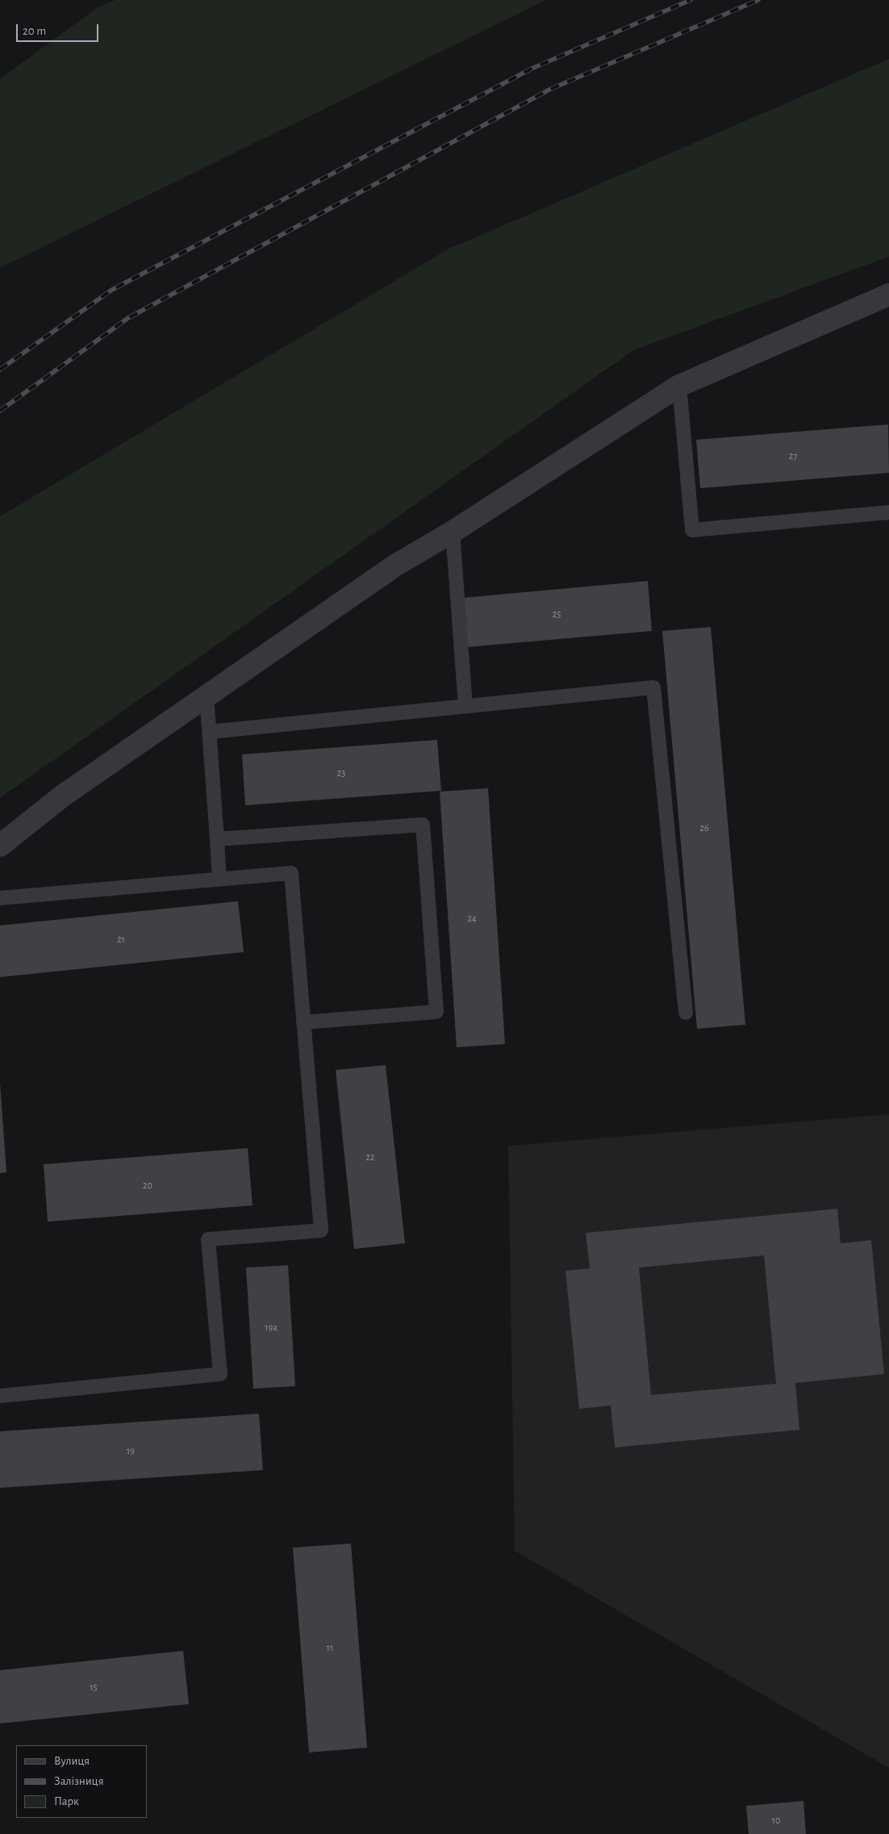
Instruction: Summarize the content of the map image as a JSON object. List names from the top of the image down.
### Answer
{
  "house_numbers": [
    "27",
    "25",
    "23",
    "26",
    "24",
    "21",
    "22",
    "20",
    "19а",
    "19",
    "11",
    "15",
    "10"
  ],
  "legend": ["Вулиця", "Залізниця", "Парк"],
  "scale_bar": "20 m"
}
